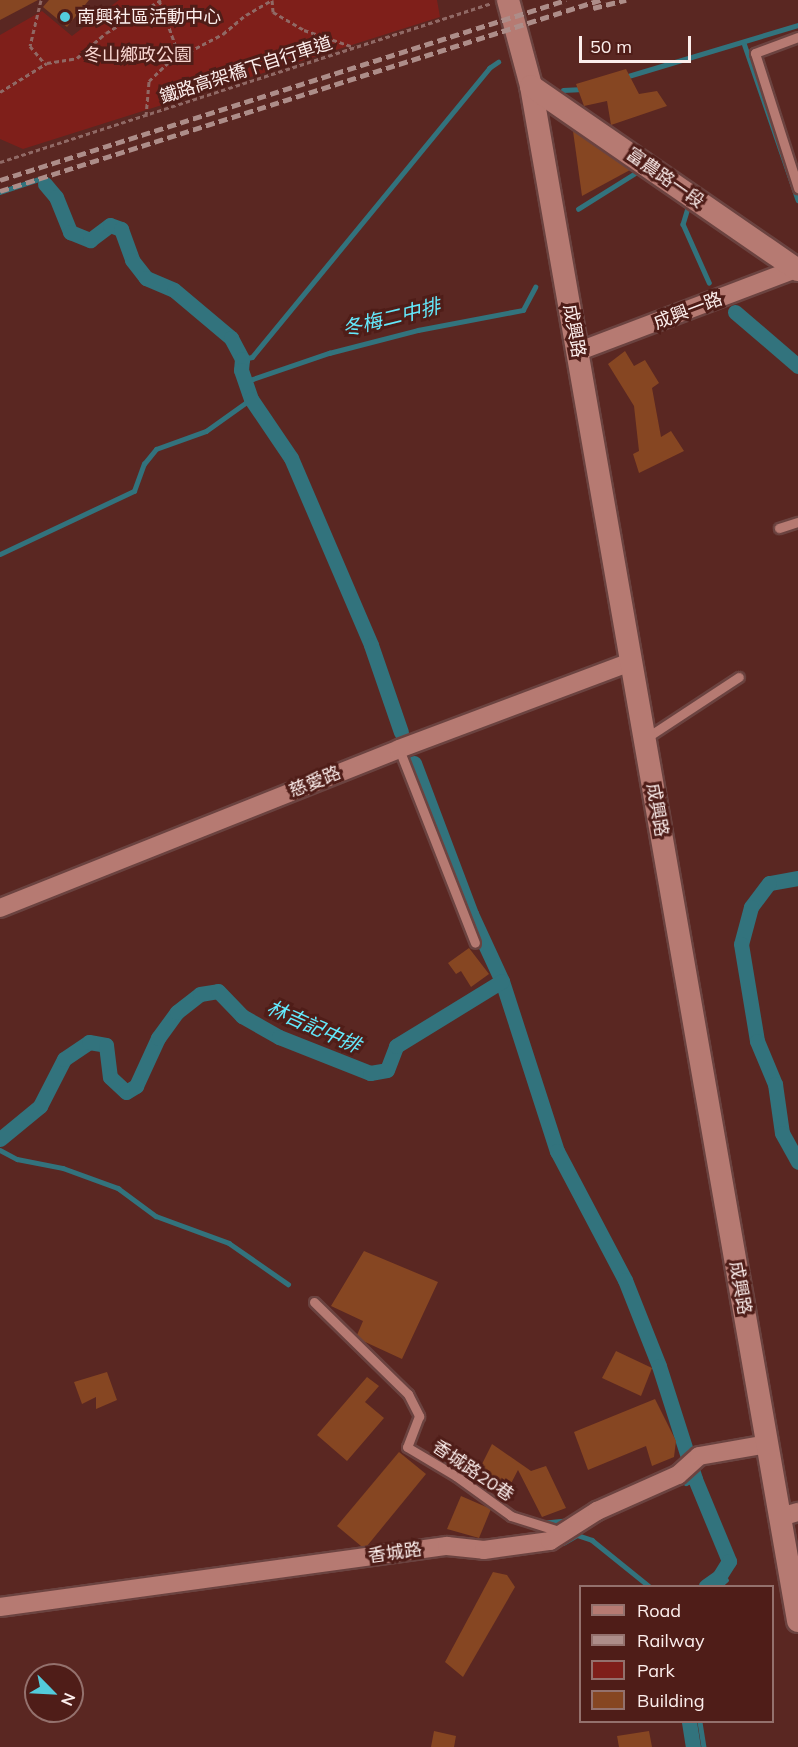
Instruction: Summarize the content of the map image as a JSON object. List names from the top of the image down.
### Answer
{
  "streets": {
    "street": [
      "富農路一段",
      "成興一路",
      "成興路",
      "慈愛路",
      "香城路"
    ],
    "lane": ["香城路20巷"],
    "path": ["鐵路高架橋下自行車道"]
  },
  "crossings": [
    ["富農路一段", "成興一路"],
    ["富農路一段", "成興路"],
    ["成興一路", "成興路"],
    ["成興路", "慈愛路"],
    ["成興路", "香城路"],
    ["香城路20巷", "香城路"]
  ],
  "water": ["冬梅二中排", "林吉記中排"],
  "parks": ["冬山鄉政公園"],
  "places": ["南興社區活動中心"],
  "legend": [
    "Road",
    "Railway",
    "Park",
    "Building"
  ],
  "scale_bar": "50 m",
  "north": "bottom right"
}
